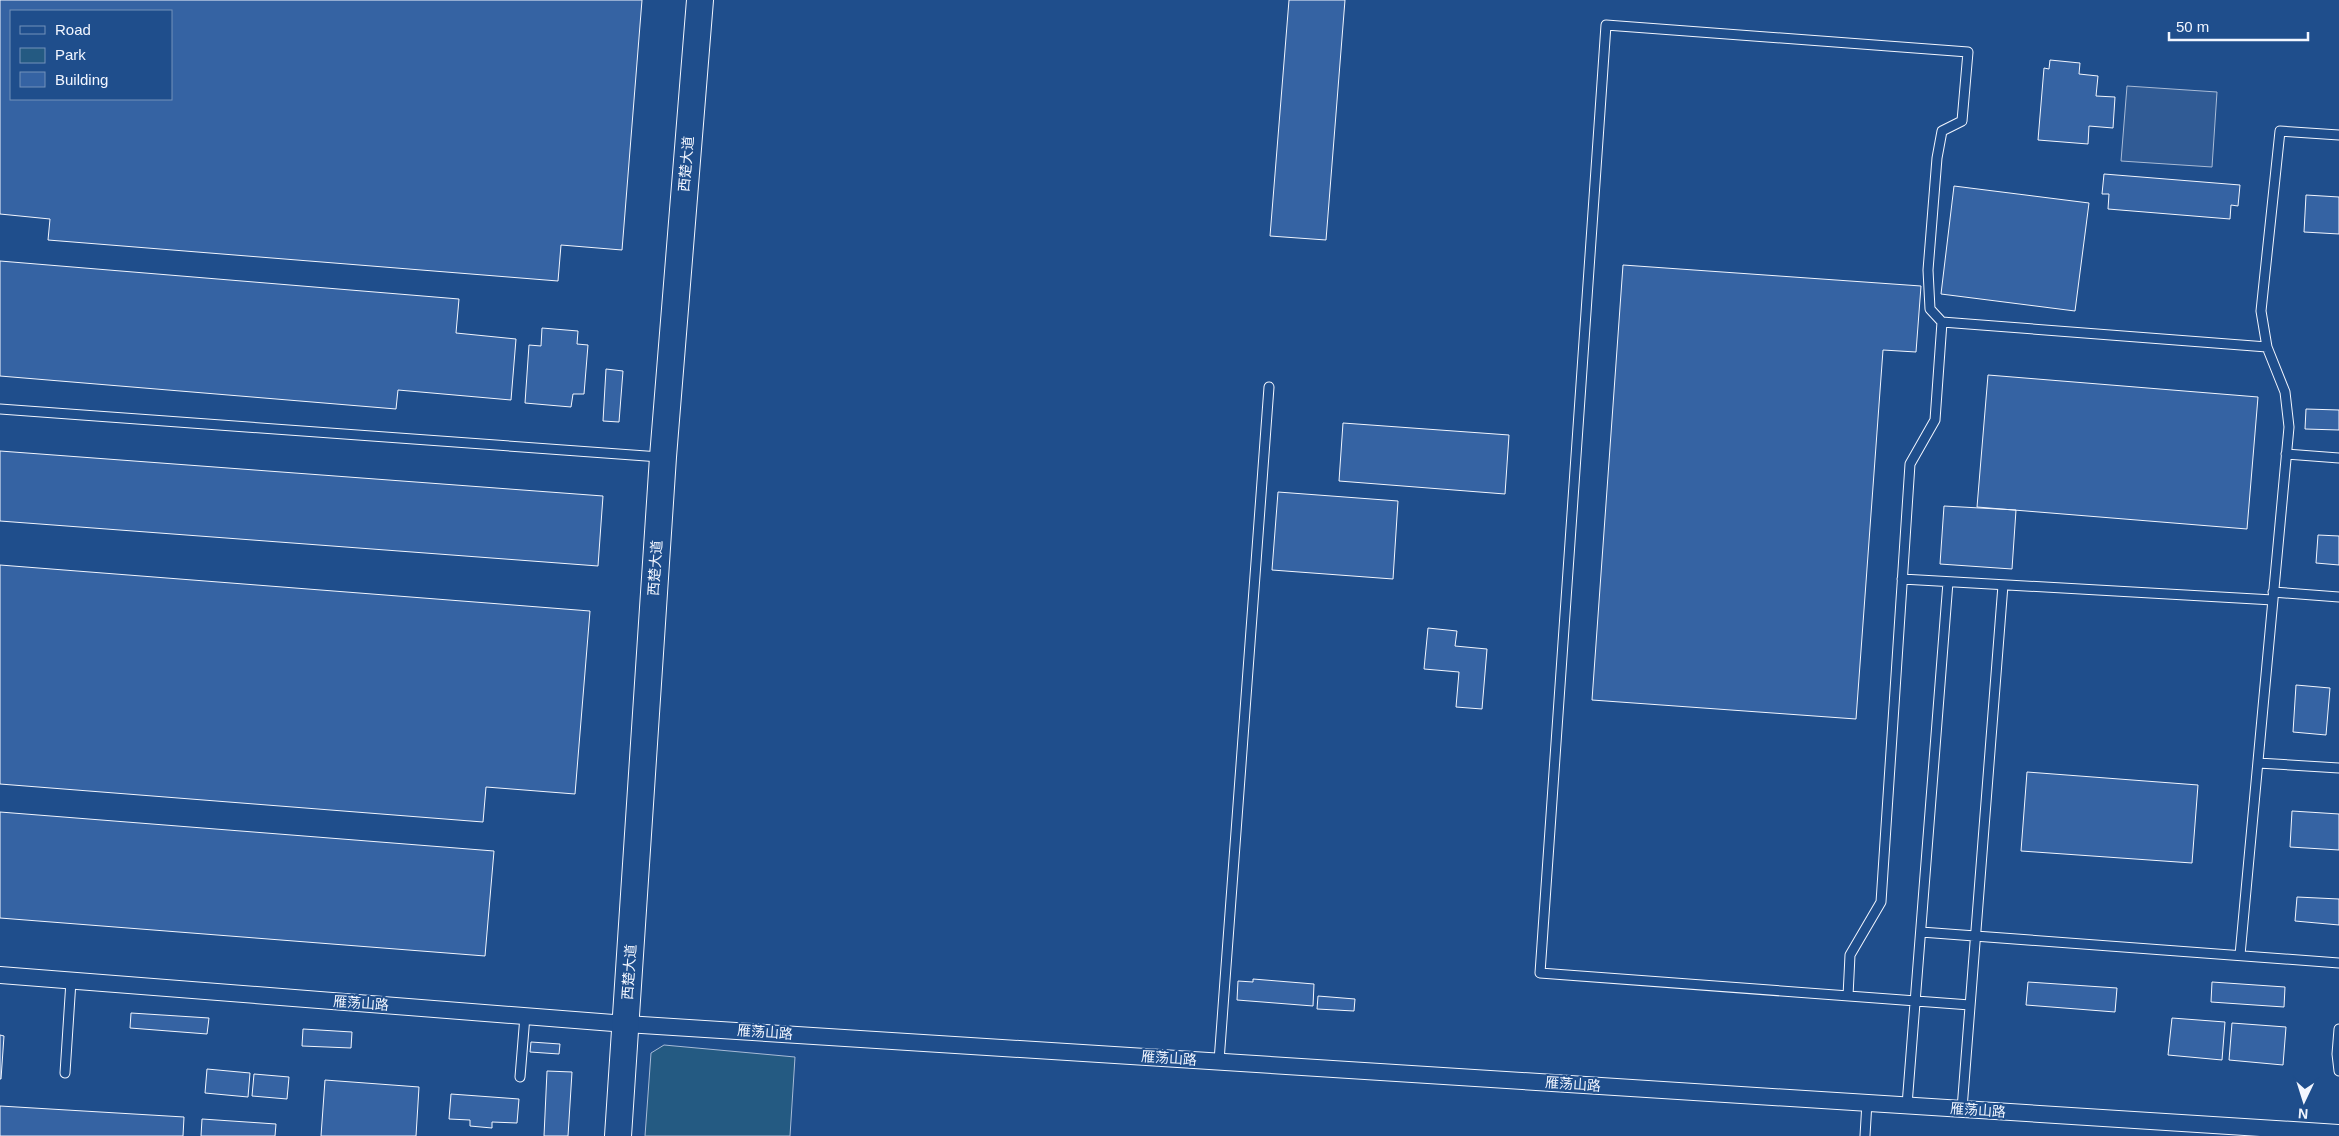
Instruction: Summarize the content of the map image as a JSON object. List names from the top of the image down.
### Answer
{
  "streets": {
    "main road": ["西楚大道"],
    "street": ["雁荡山路"]
  },
  "crossings": [
    ["西楚大道", "雁荡山路"]
  ],
  "legend": ["Road", "Park", "Building"],
  "scale_bar": "50 m",
  "north": "bottom"
}
